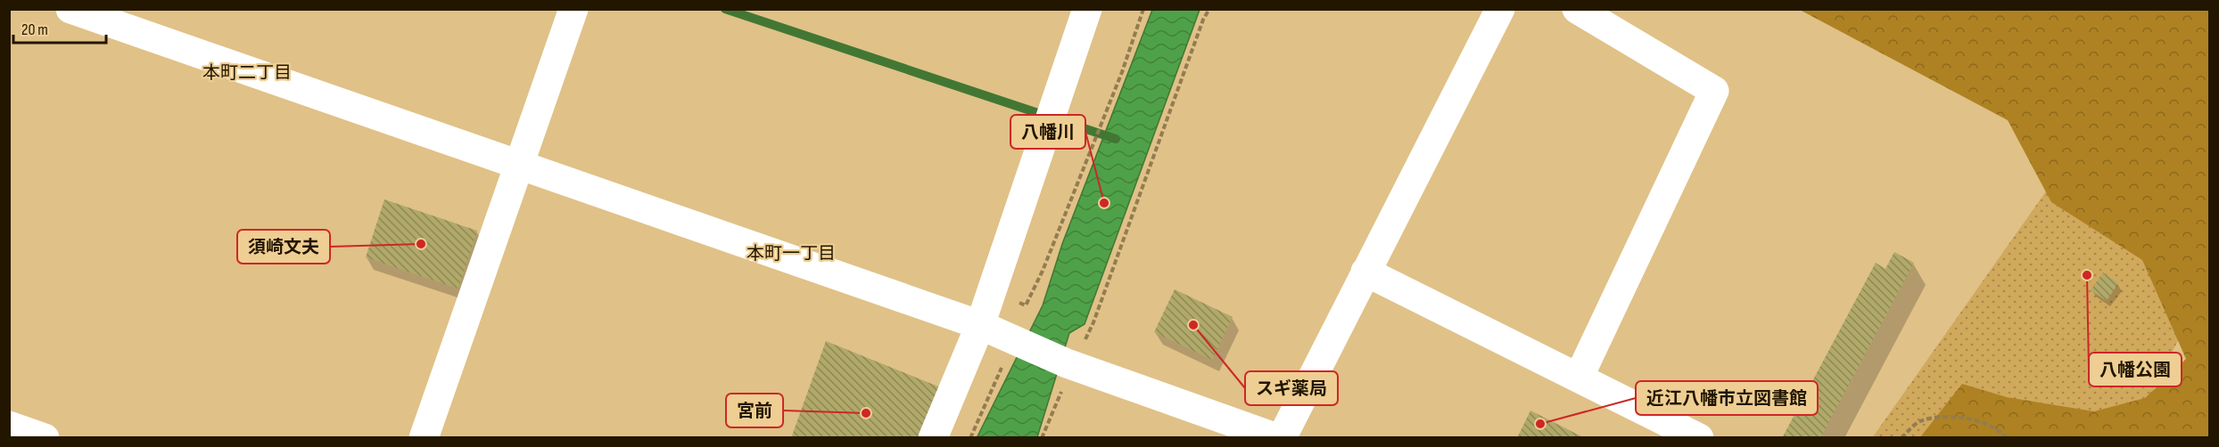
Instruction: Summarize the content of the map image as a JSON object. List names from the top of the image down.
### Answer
{
  "districts": ["本町二丁目", "本町一丁目"],
  "places": [
    "八幡川",
    "須崎文夫",
    "八幡公園",
    "スギ薬局",
    "宮前",
    "近江八幡市立図書館"
  ],
  "scale_bar": "20 m"
}
